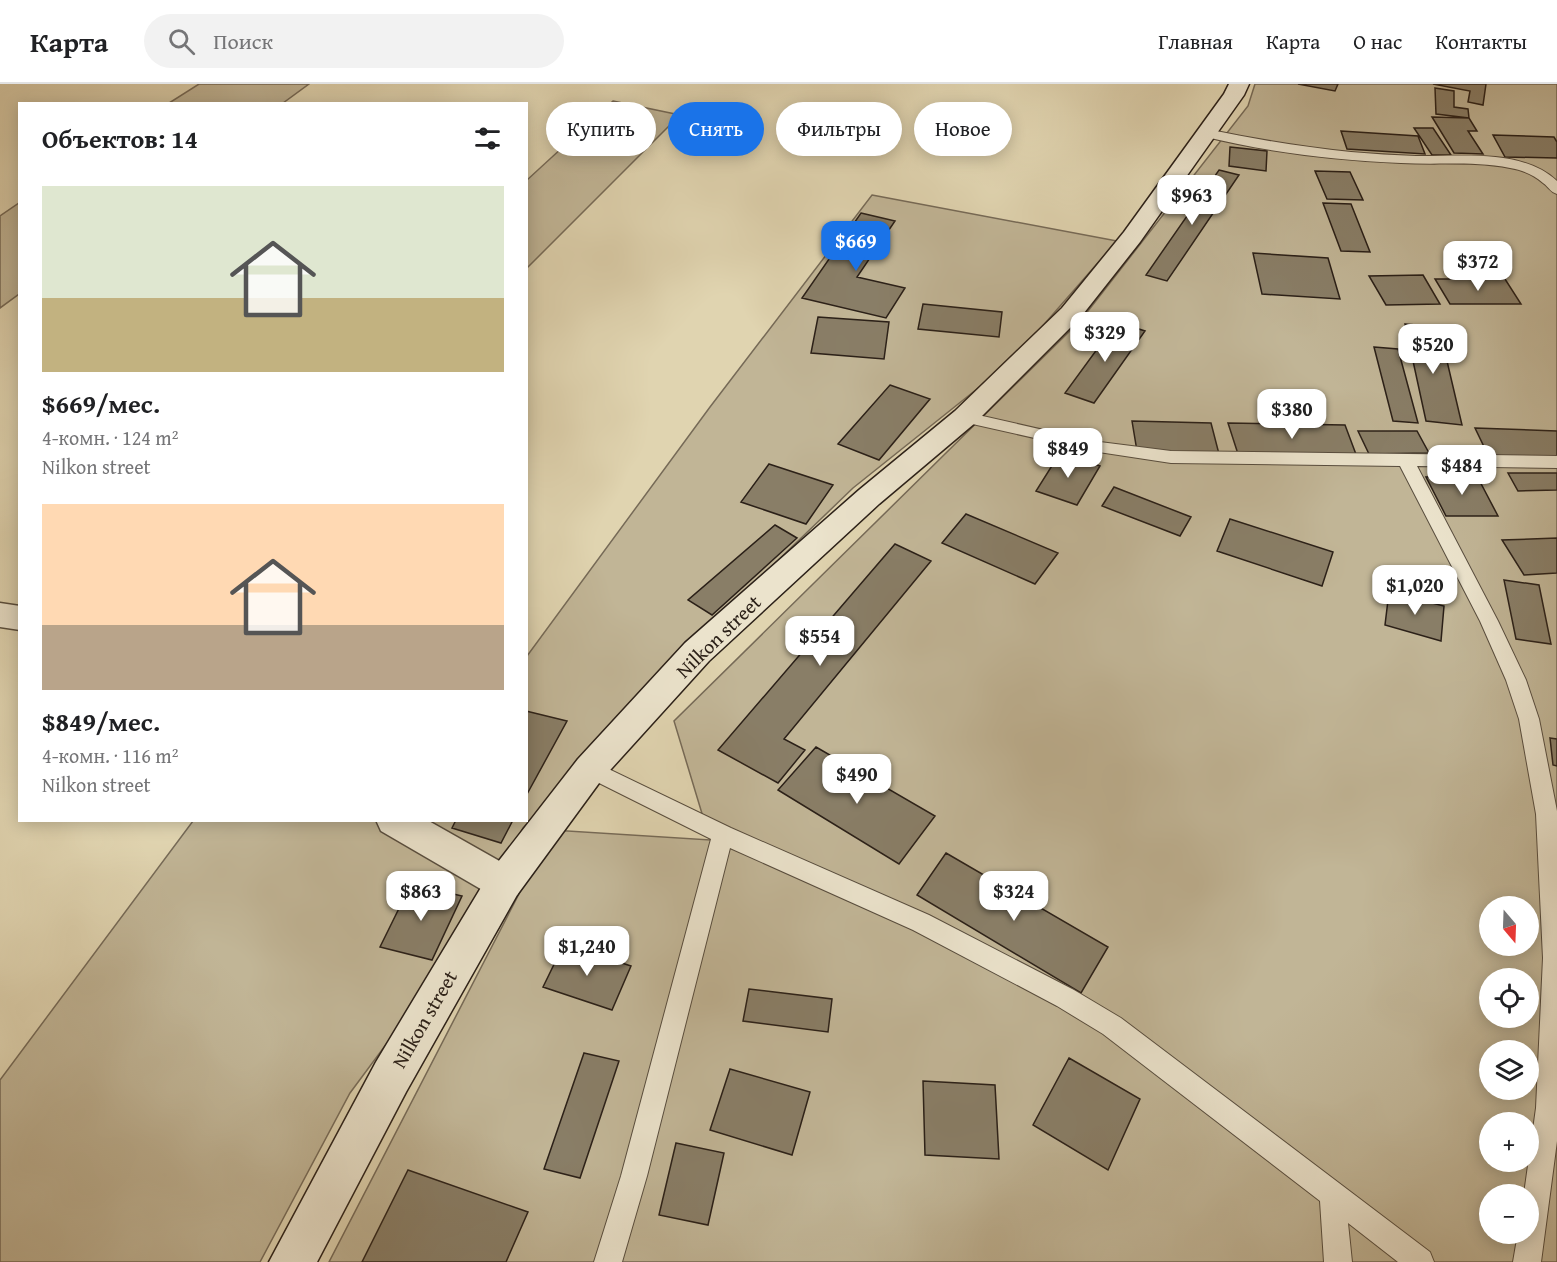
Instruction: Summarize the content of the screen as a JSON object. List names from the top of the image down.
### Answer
{
  "streets": {
    "street": ["Nilkon street"]
  },
  "north": "bottom",
  "page": {
    "header": "Карта",
    "search": "Поиск",
    "nav": [
      "Главная",
      "Карта",
      "О нас",
      "Контакты"
    ],
    "chip": [
      "Купить",
      "Снять",
      "Фильтры",
      "Новое"
    ],
    "heading": "Объектов: 14",
    "list": [
      {
        "name": "$669/мес.",
        "note": "4-комн. · 124 m² · Nilkon street"
      },
      {
        "name": "$849/мес.",
        "note": "4-комн. · 116 m² · Nilkon street"
      }
    ],
    "price": [
      "$963",
      "$669",
      "$372",
      "$329",
      "$520",
      "$380",
      "$849",
      "$484",
      "$1,020",
      "$554",
      "$490",
      "$863",
      "$324",
      "$1,240"
    ],
    "map_buttons": ["+", "−"]
  }
}
